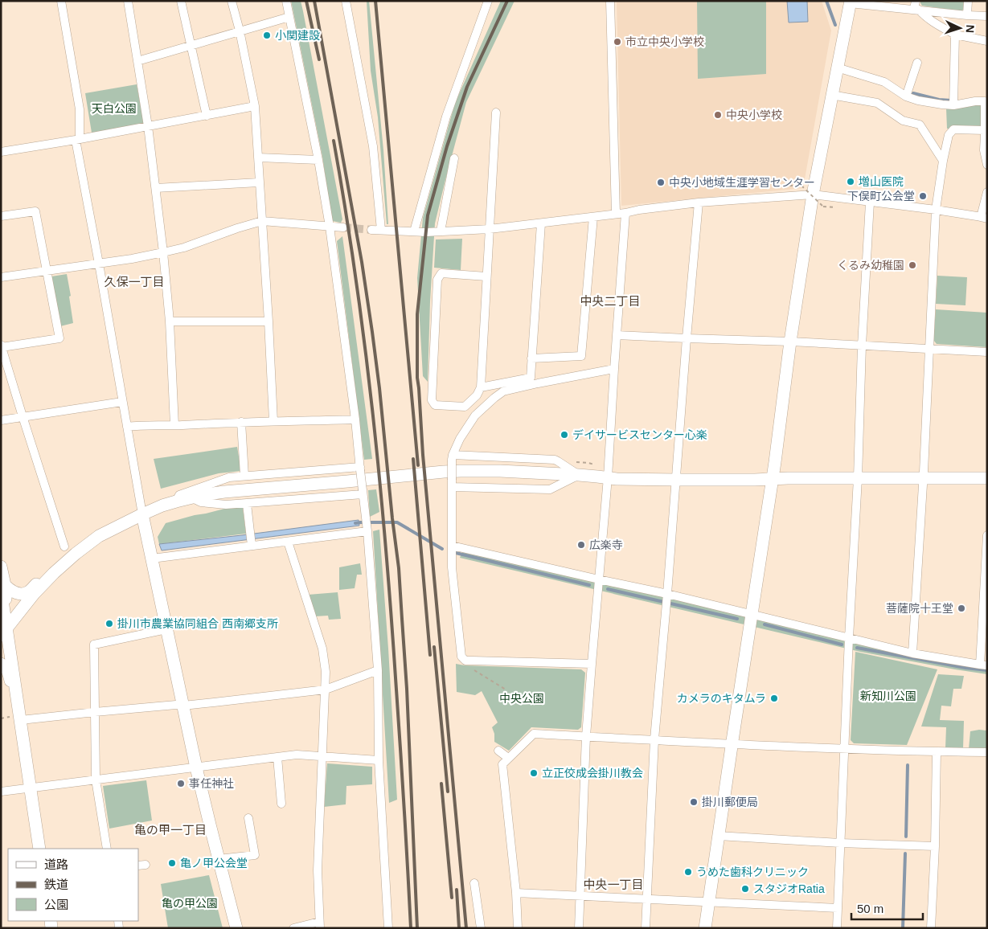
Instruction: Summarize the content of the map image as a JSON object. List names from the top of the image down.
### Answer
{
  "districts": [
    "久保一丁目",
    "中央二丁目",
    "亀の甲一丁目",
    "中央一丁目"
  ],
  "parks": [
    "天白公園",
    "新知川公園",
    "中央公園",
    "亀の甲公園"
  ],
  "places": [
    "小関建設",
    "市立中央小学校",
    "中央小学校",
    "増山医院",
    "中央小地域生涯学習センター",
    "下俣町公会堂",
    "くるみ幼稚園",
    "デイサービスセンター心楽",
    "広楽寺",
    "菩薩院十王堂",
    "掛川市農業協同組合 西南郷支所",
    "カメラのキタムラ",
    "立正佼成会掛川教会",
    "事任神社",
    "掛川郵便局",
    "亀ノ甲公会堂",
    "うめた歯科クリニック",
    "スタジオRatia"
  ],
  "legend": ["道路", "鉄道", "公園"],
  "scale_bar": "50 m",
  "north": "right"
}
